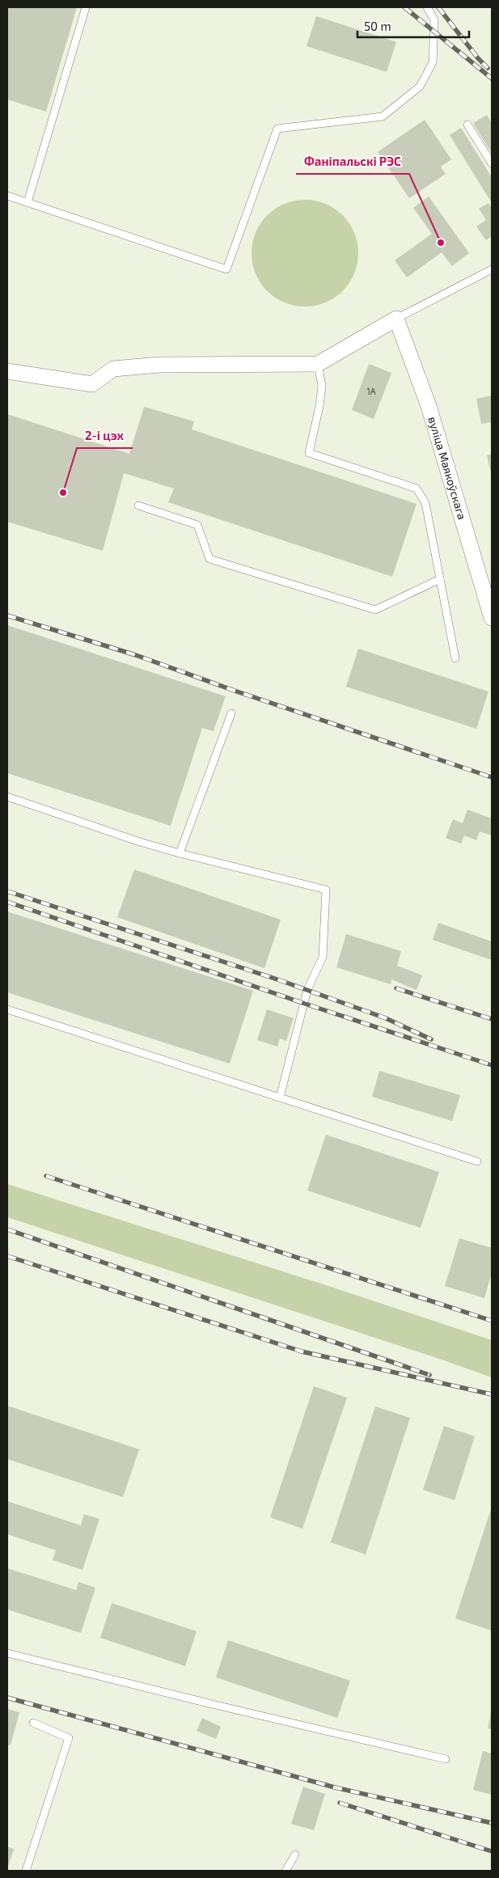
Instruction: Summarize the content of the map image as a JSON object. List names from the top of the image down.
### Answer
{
  "streets": {
    "street": ["вуліца Маякоўскага"]
  },
  "places": ["Фаніпальскі РЭС", "2-і цэх"],
  "house_numbers": ["1А"],
  "scale_bar": "50 m"
}
